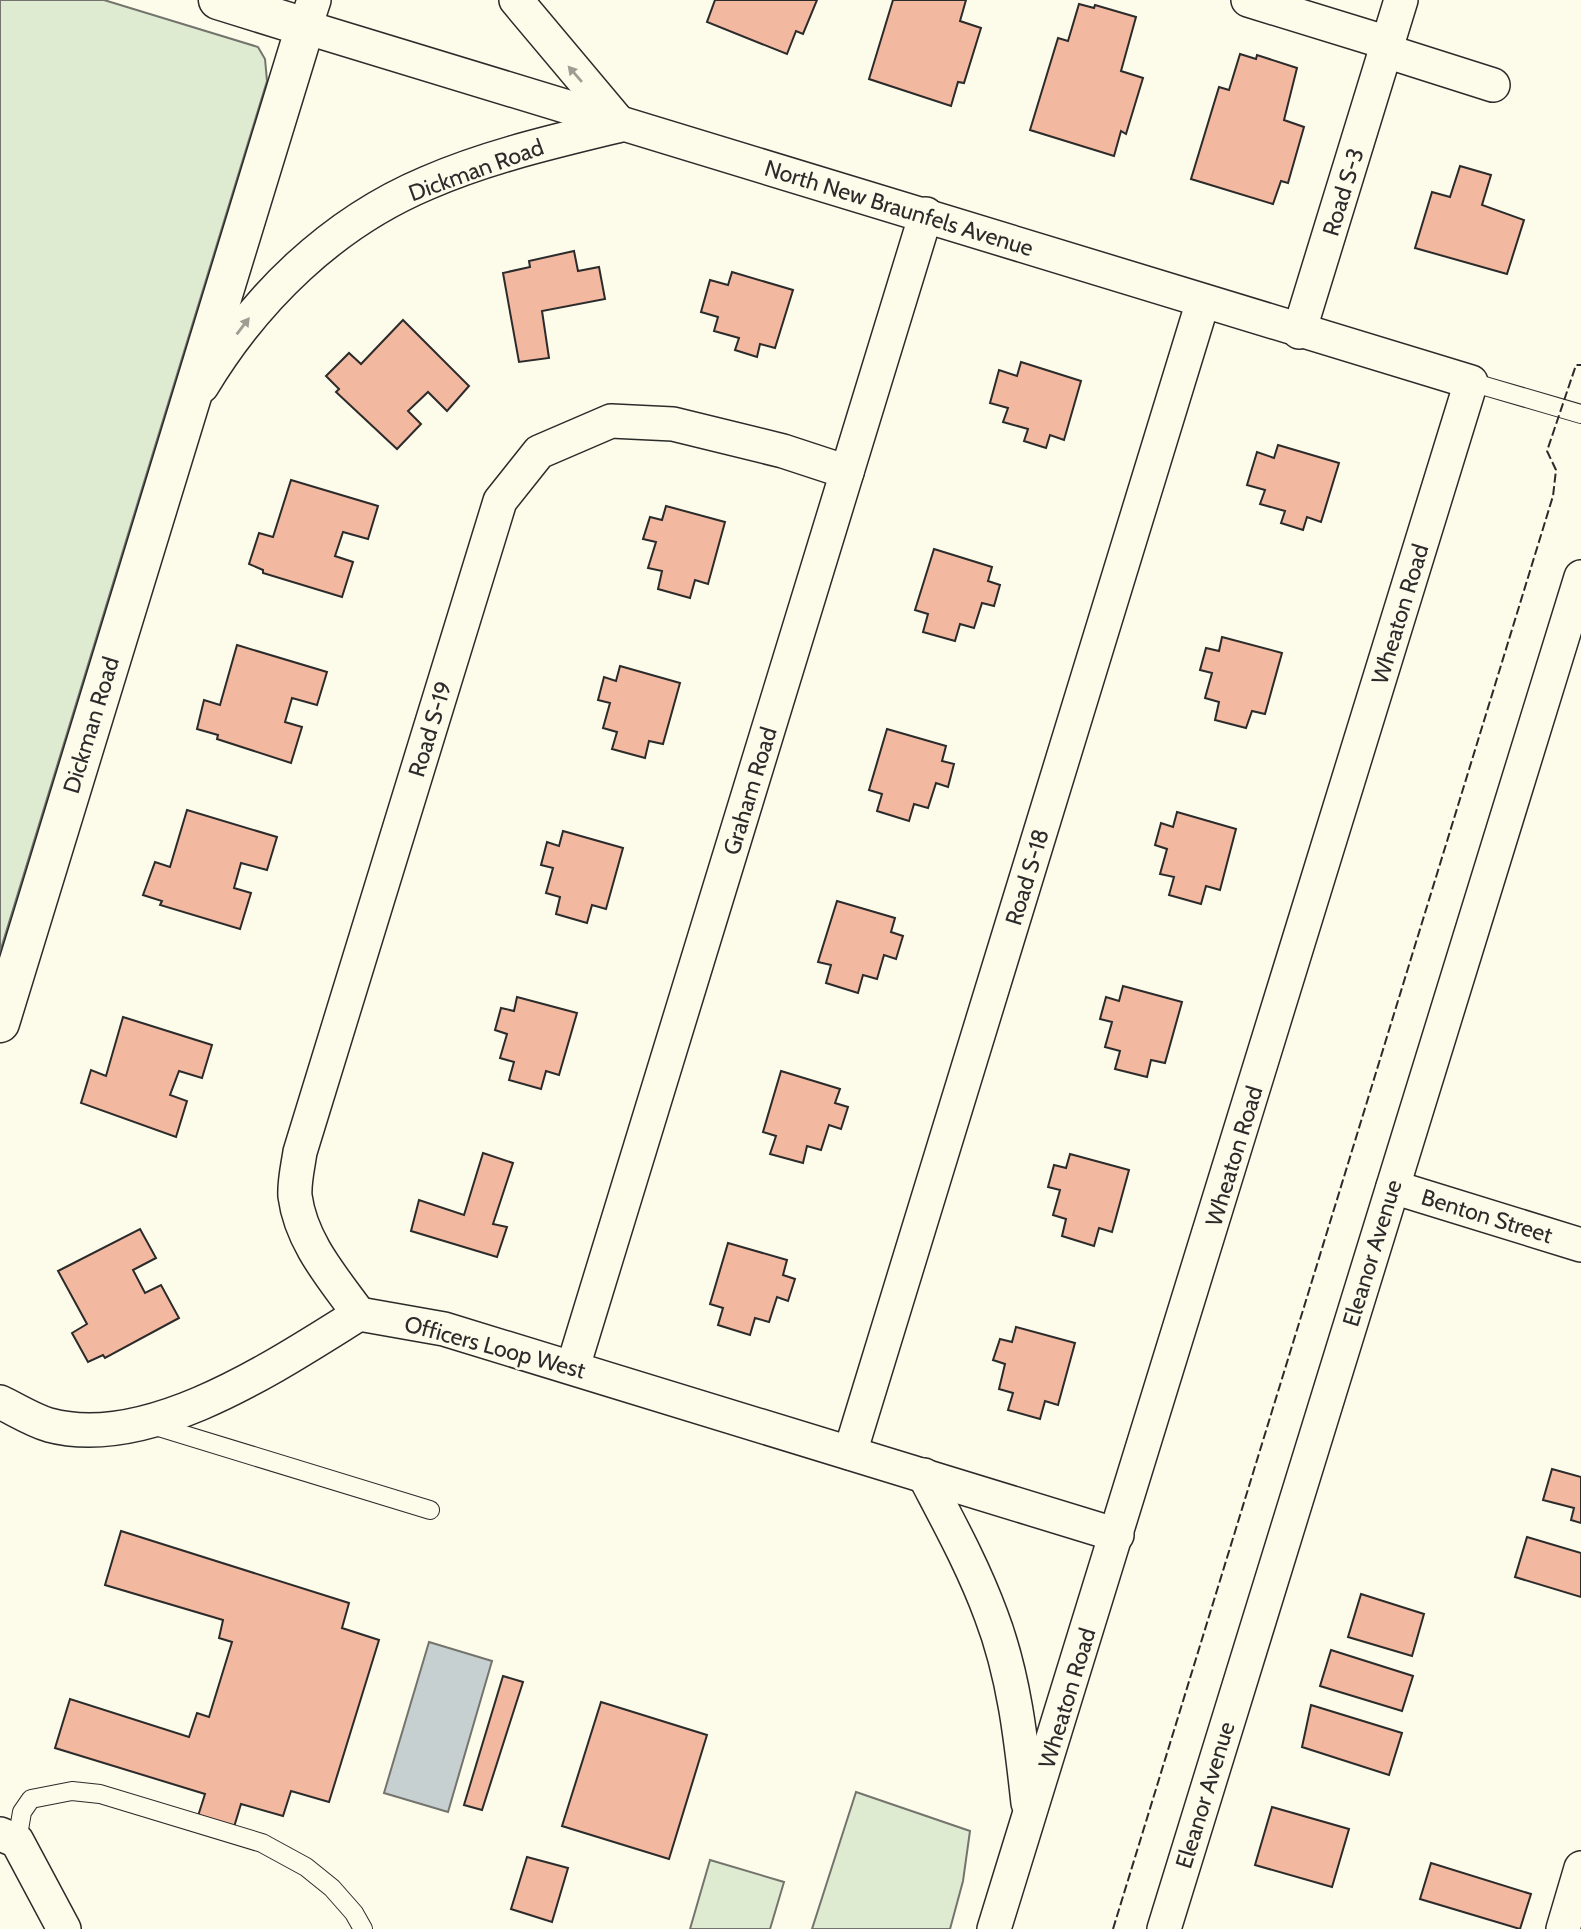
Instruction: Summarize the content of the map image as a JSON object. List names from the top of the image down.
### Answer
{
  "streets": {
    "street": [
      "Dickman Road",
      "Road S-3",
      "North New Braunfels Avenue",
      "Wheaton Road",
      "Road S-19",
      "Graham Road",
      "Road S-18",
      "Benton Street",
      "Eleanor Avenue",
      "Officers Loop West"
    ]
  },
  "crossings": [
    ["Dickman Road", "North New Braunfels Avenue"],
    ["Road S-3", "North New Braunfels Avenue"],
    ["North New Braunfels Avenue", "Wheaton Road"],
    ["North New Braunfels Avenue", "Graham Road"],
    ["North New Braunfels Avenue", "Road S-18"],
    ["Wheaton Road", "Officers Loop West"],
    ["Road S-19", "Graham Road"],
    ["Road S-19", "Officers Loop West"],
    ["Graham Road", "Officers Loop West"],
    ["Road S-18", "Officers Loop West"],
    ["Benton Street", "Eleanor Avenue"]
  ]
}
